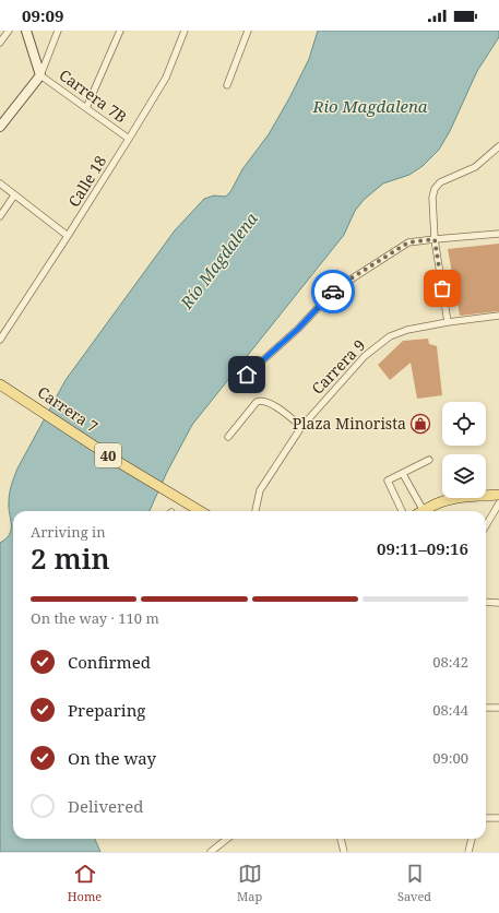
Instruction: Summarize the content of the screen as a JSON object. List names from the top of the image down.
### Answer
{
  "streets": {
    "main road": ["Carrera 7", "40"],
    "street": ["Carrera 7B", "Calle 18", "Carrera 9"]
  },
  "crossings": [
    ["Carrera 7B", "Calle 18"]
  ],
  "water": ["Rio Magdalena", "Río Magdalena"],
  "places": {
    "shop": ["Plaza Minorista"]
  },
  "page": {
    "status": "09:09",
    "heading": ["2 min", "Arriving in", "09:11–09:16"],
    "bar": "On the way · 110 m",
    "list": [
      ["Confirmed", "08:42"],
      ["Preparing", "08:44"],
      ["On the way", "09:00"],
      "Delivered"
    ],
    "tabs": ["Home", "Map", "Saved"]
  }
}
